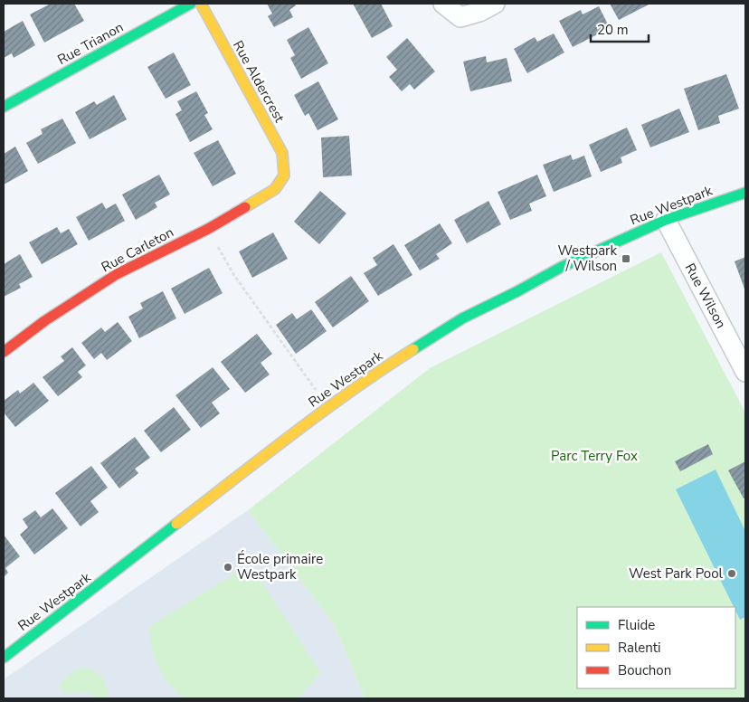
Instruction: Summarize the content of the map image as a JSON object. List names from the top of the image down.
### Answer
{
  "streets": {
    "street": [
      "Rue Trianon",
      "Rue Aldercrest",
      "Rue Westpark",
      "Rue Carleton",
      "Rue Wilson"
    ]
  },
  "crossings": [
    ["Rue Aldercrest", "Rue Carleton"],
    ["Rue Westpark", "Rue Wilson"]
  ],
  "parks": ["Parc Terry Fox"],
  "places": {
    "transit": ["Westpark / Wilson"],
    "other": ["École primaire Westpark", "West Park Pool"]
  },
  "legend": ["Fluide", "Ralenti", "Bouchon"],
  "scale_bar": "20 m"
}
